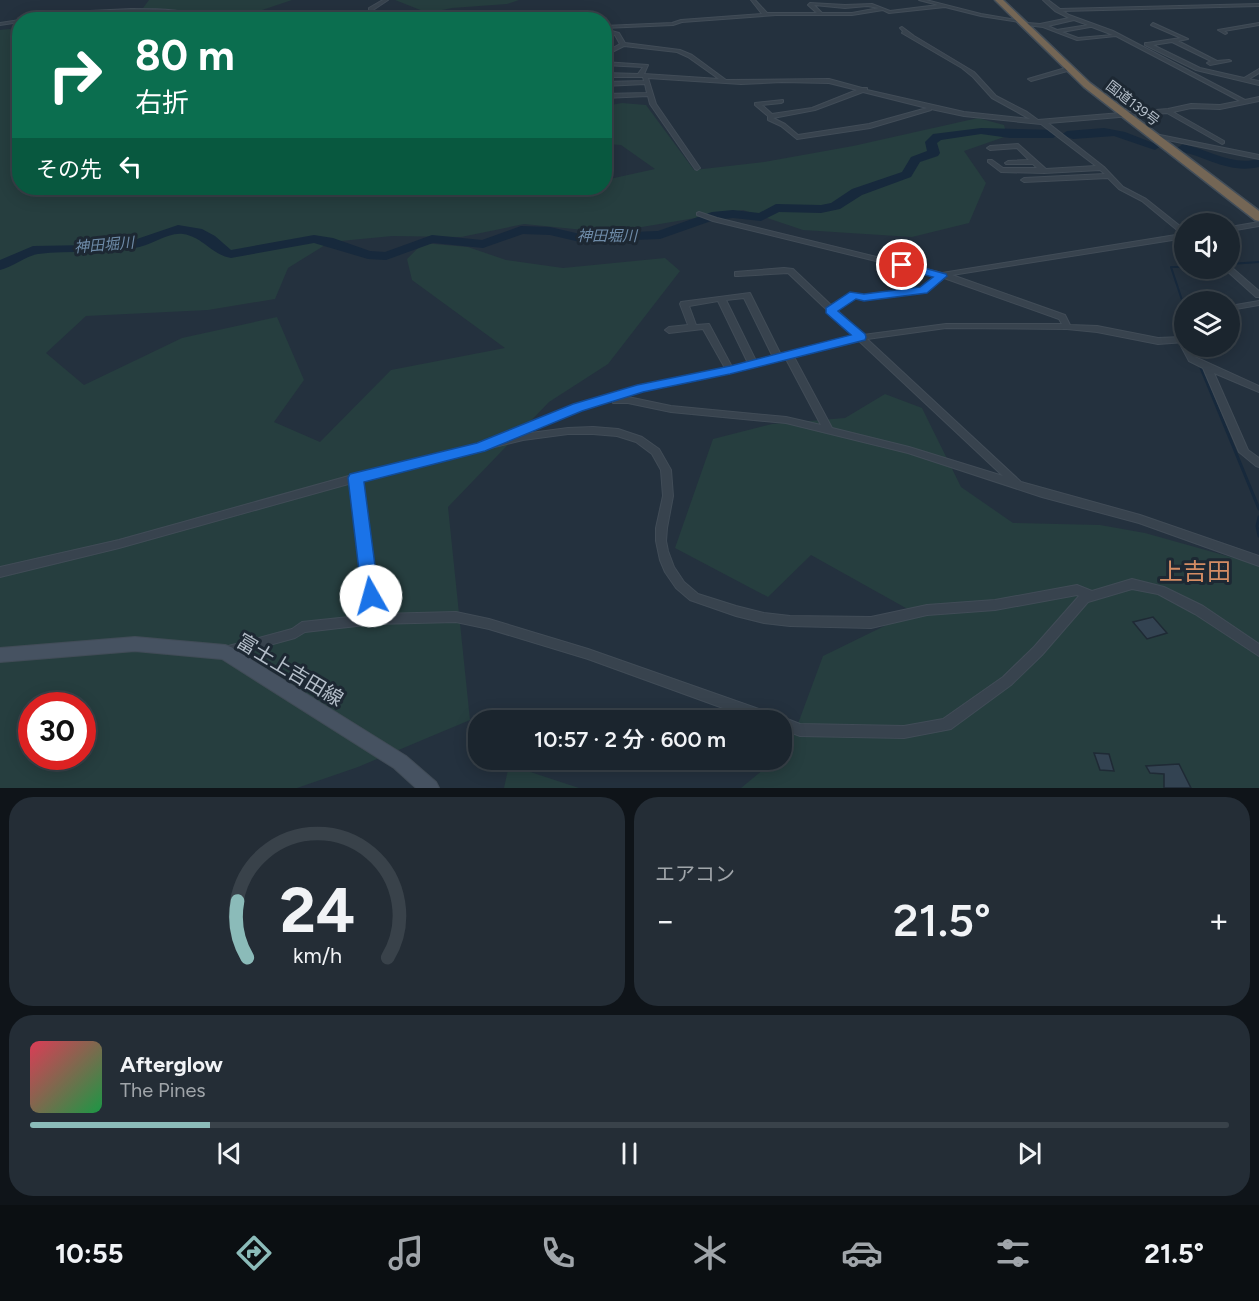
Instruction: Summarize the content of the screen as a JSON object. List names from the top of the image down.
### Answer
{
  "streets": {
    "highway": ["国道139号"],
    "main road": ["富士上吉田線"]
  },
  "districts": ["上吉田"],
  "water": ["神田堀川"],
  "page": {
    "turn": ["80 m", "右折"],
    "then": "その先",
    "limit": "30",
    "trip": "10:57 · 2 分 · 600 m",
    "tile": "エアコン",
    "heat": ["−", "21.5°", "+"],
    "song": ["Afterglow", "The Pines"],
    "tabs": ["10:55", "21.5°"],
    "gauge": ["24", "km/h"]
  }
}
